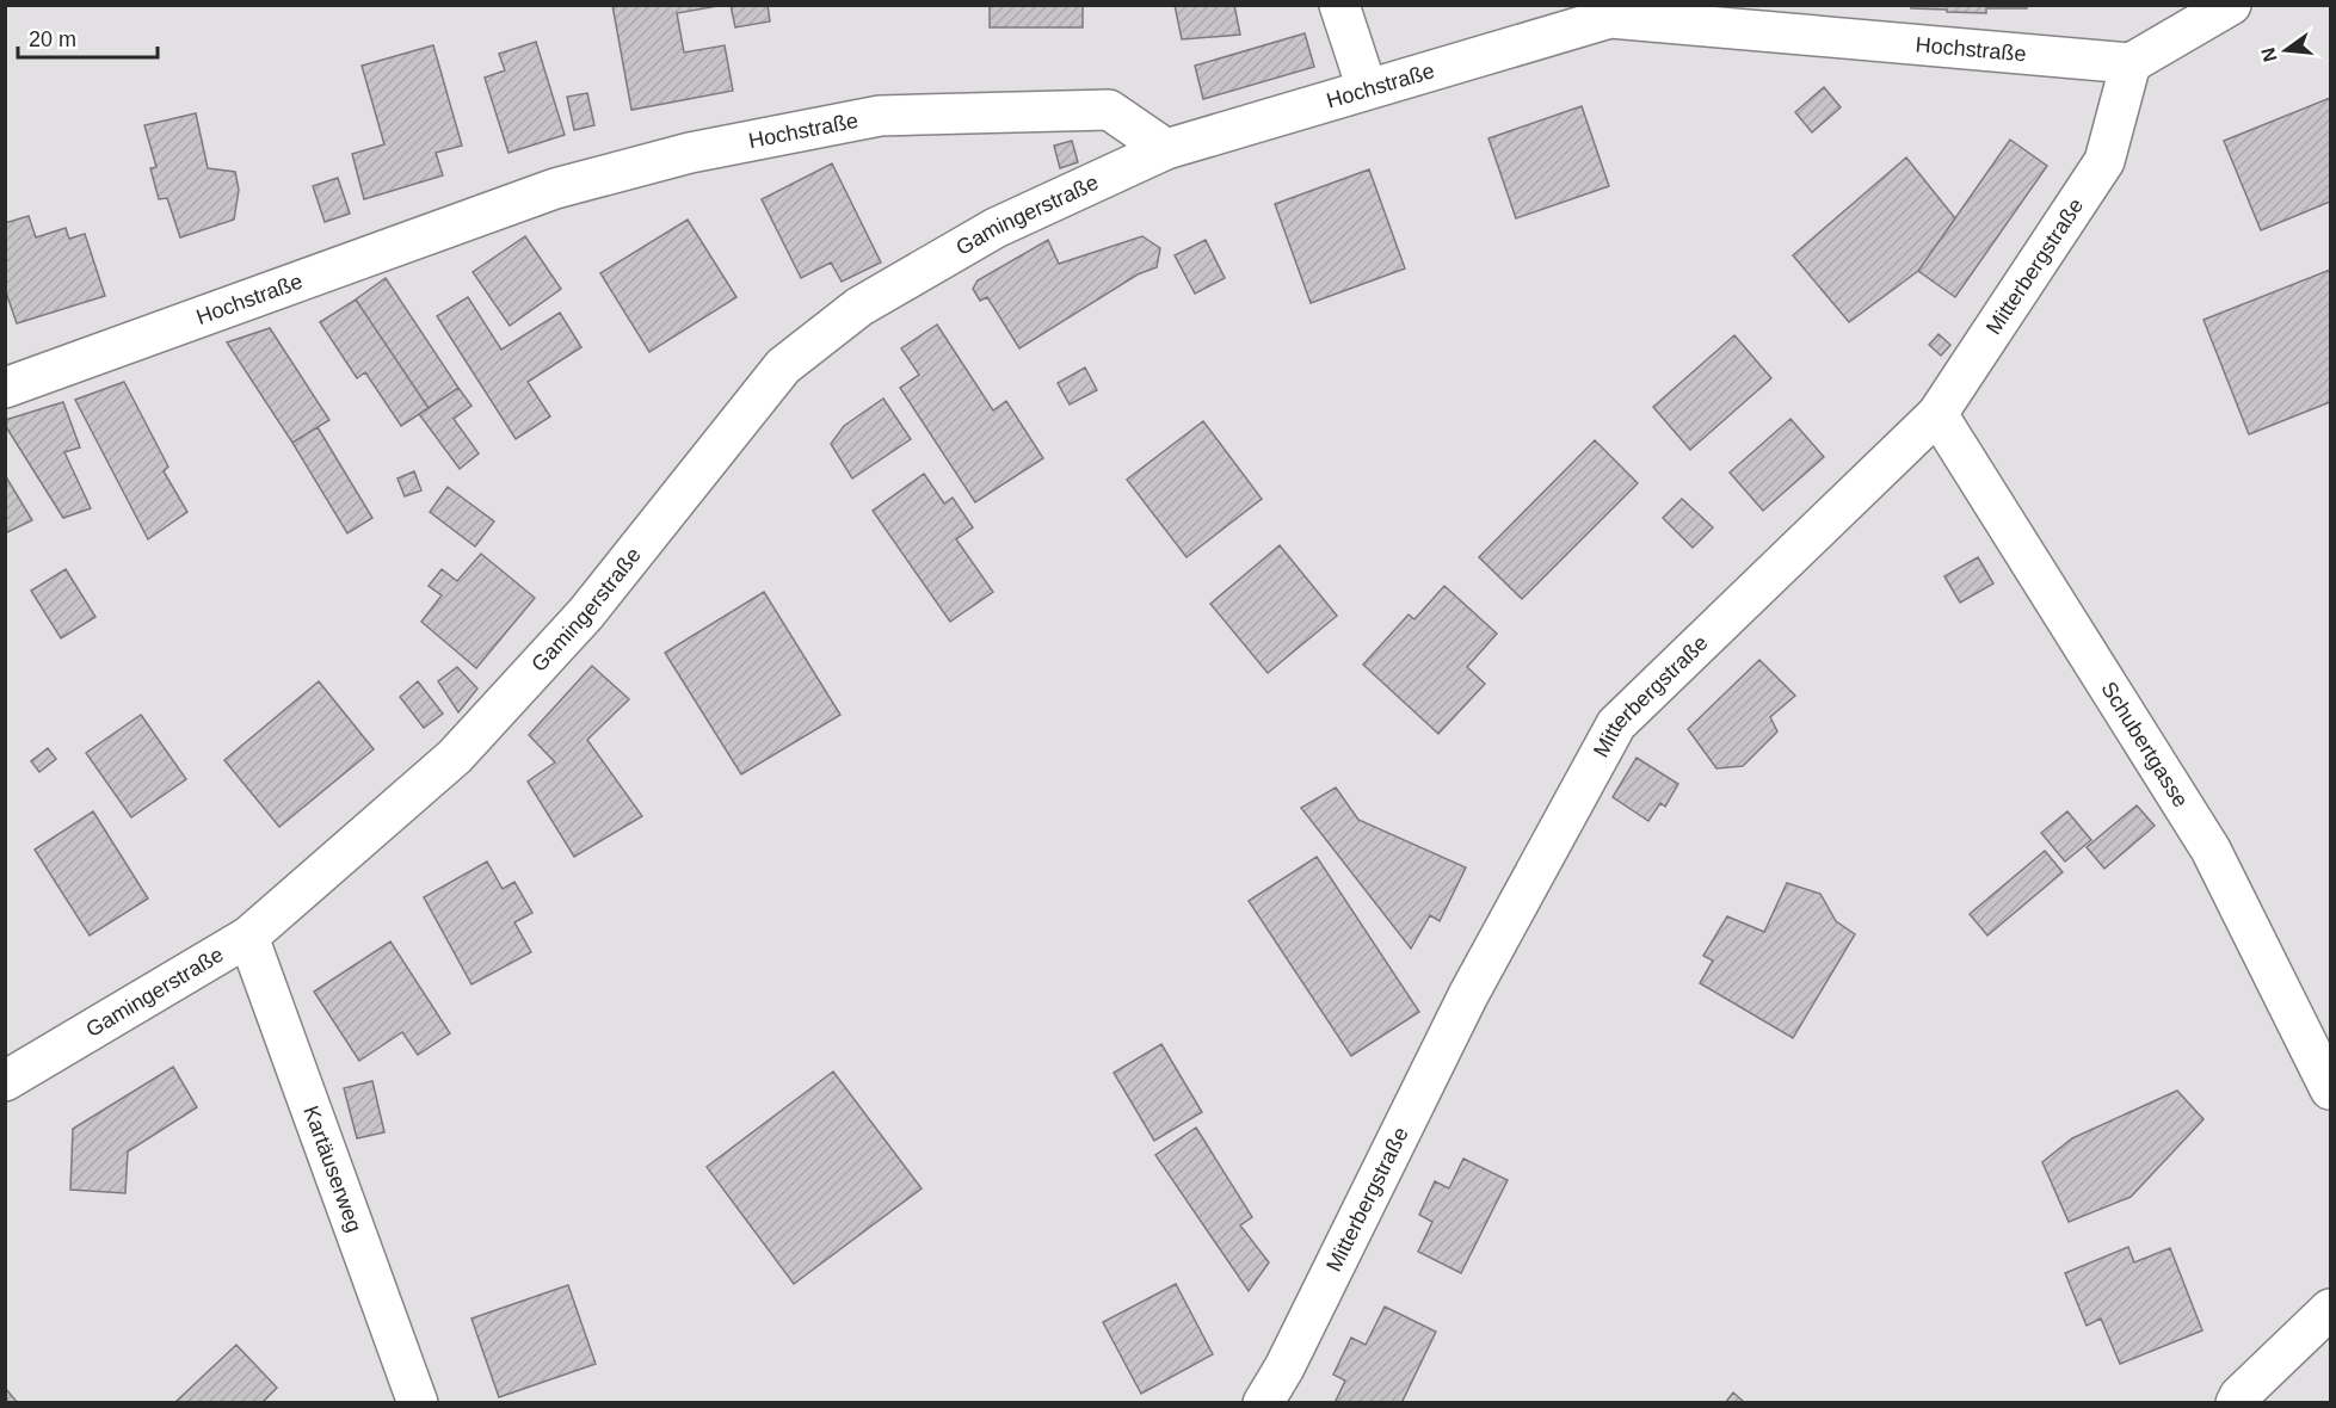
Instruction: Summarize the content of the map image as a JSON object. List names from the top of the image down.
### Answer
{
  "streets": {
    "street": [
      "Hochstraße",
      "Gamingerstraße",
      "Mitterbergstraße",
      "Schubertgasse",
      "Kartäuserweg"
    ]
  },
  "crossings": [
    ["Hochstraße", "Gamingerstraße"],
    ["Hochstraße", "Mitterbergstraße"],
    ["Gamingerstraße", "Kartäuserweg"],
    ["Mitterbergstraße", "Schubertgasse"]
  ],
  "scale_bar": "20 m",
  "north": "left"
}
